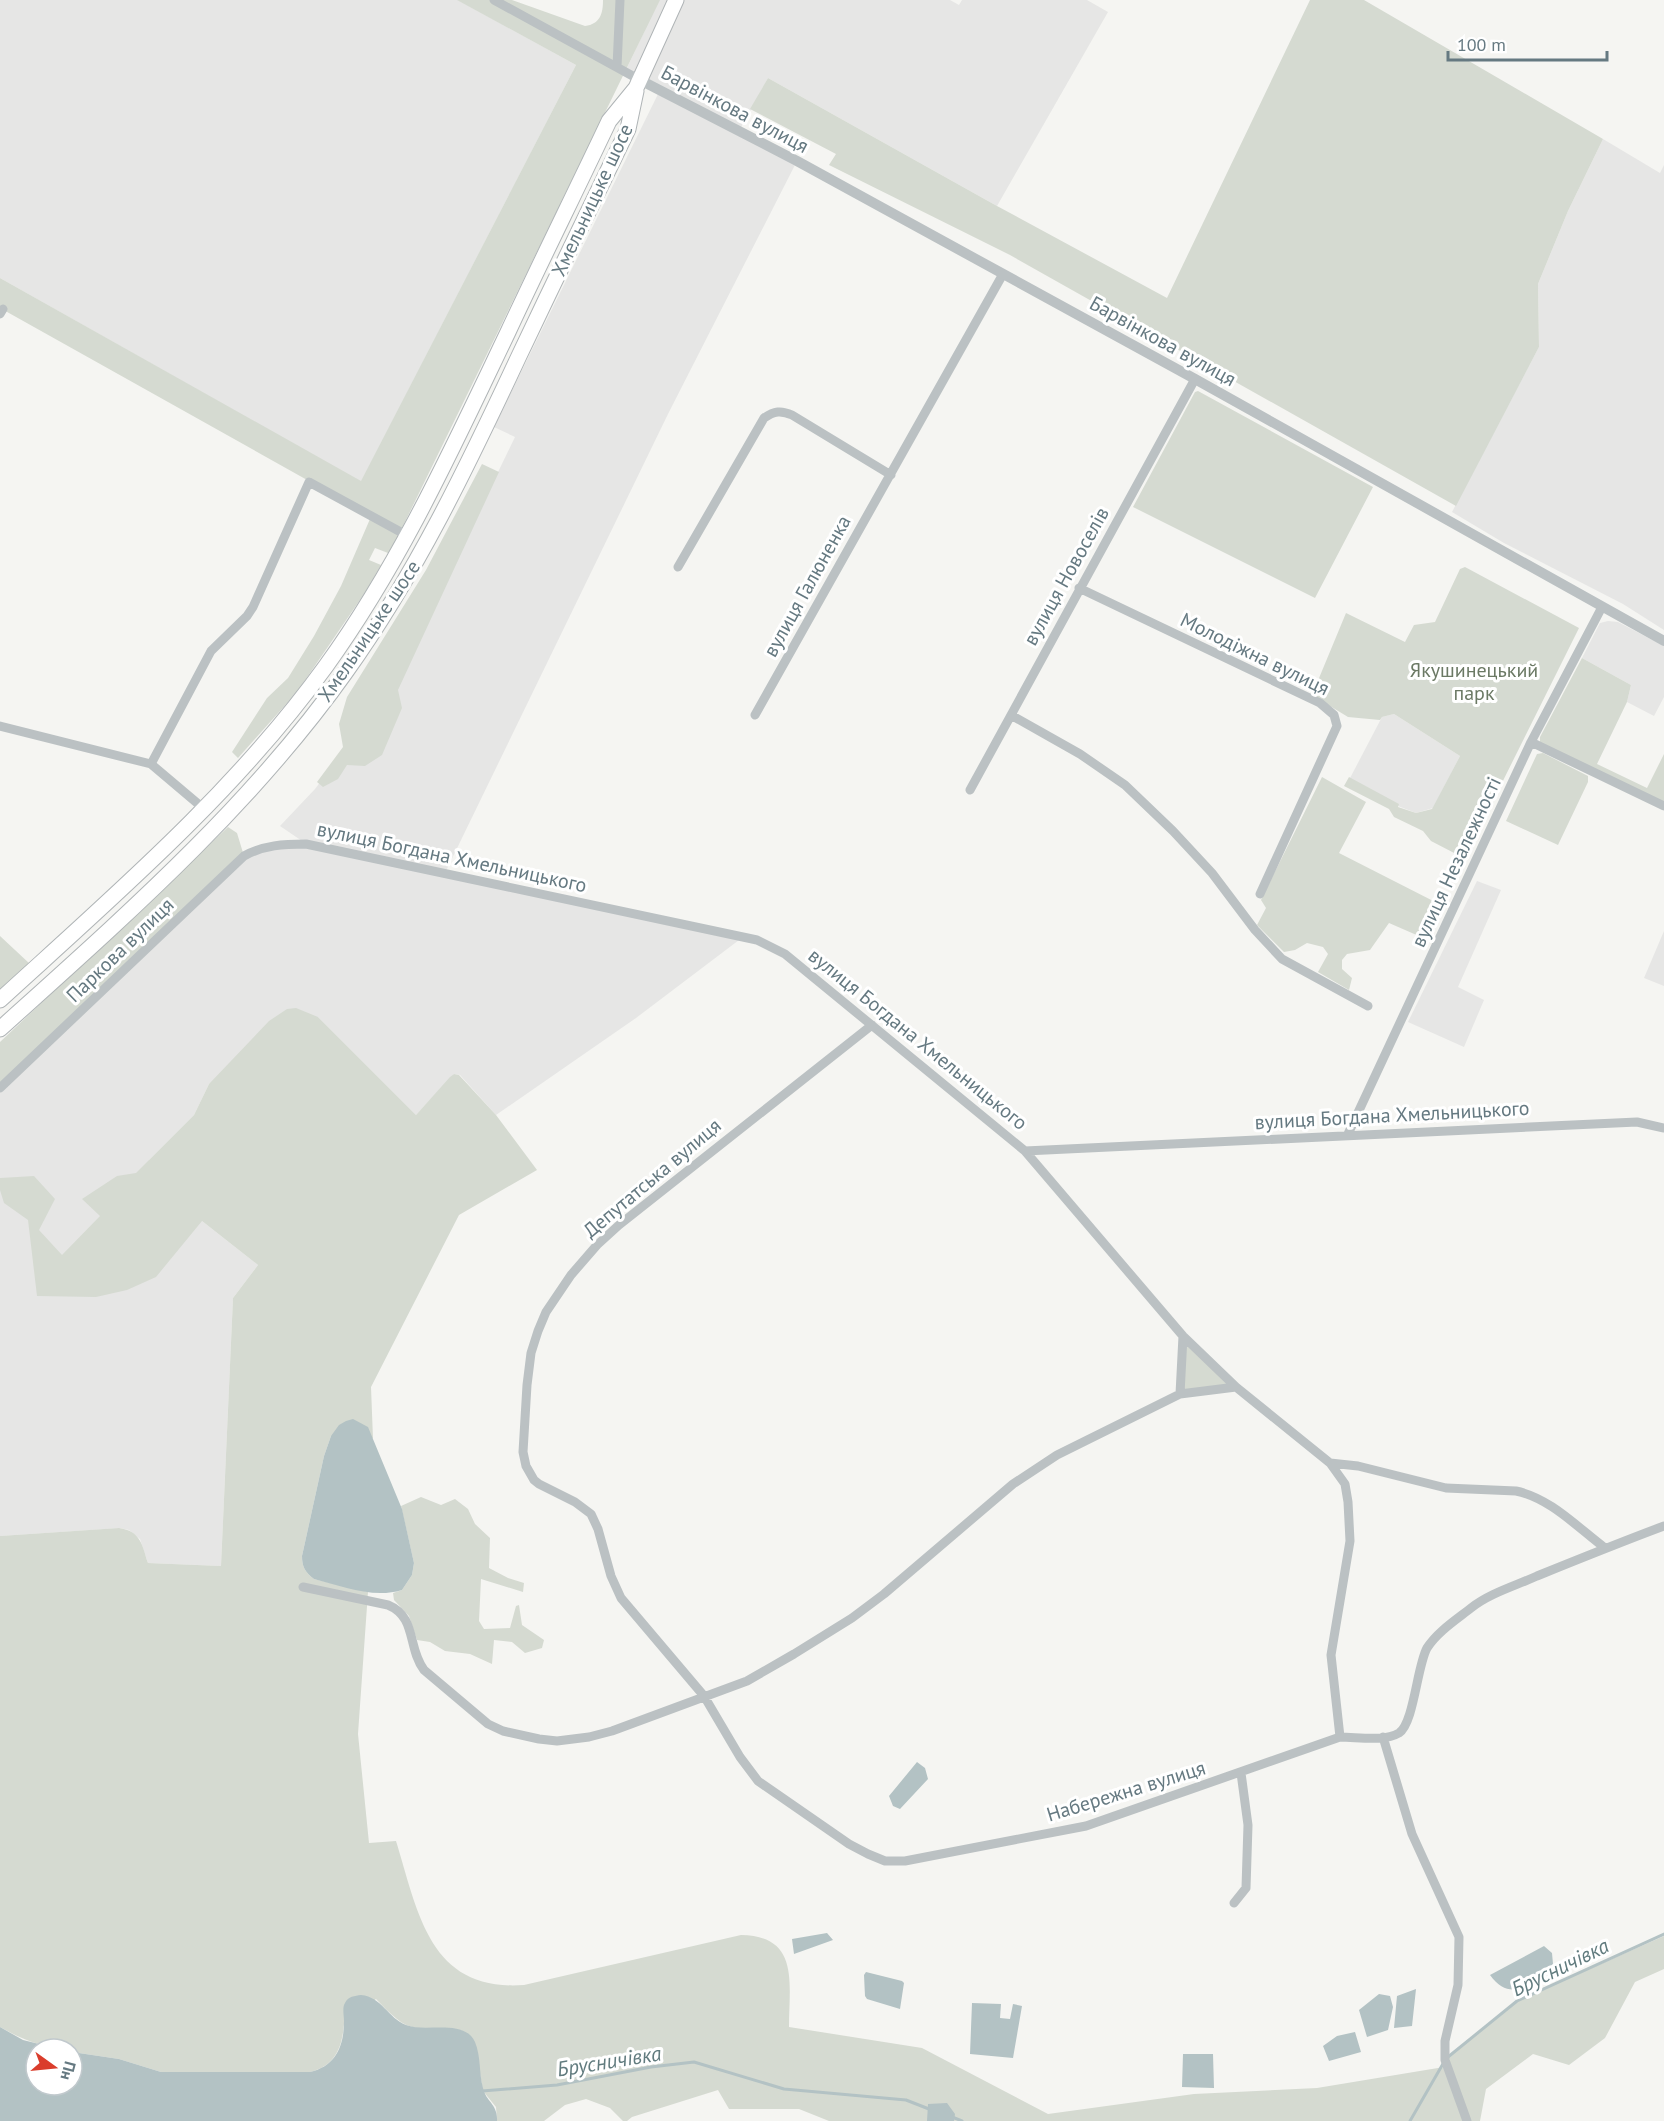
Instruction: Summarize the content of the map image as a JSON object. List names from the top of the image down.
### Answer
{
  "streets": {
    "highway": ["Хмельницьке шосе"],
    "street": [
      "Барвінкова вулиця",
      "вулиця Новоселів",
      "вулиця Галюненка",
      "Молодіжна вулиця",
      "вулиця Богдана Хмельницького",
      "вулиця Незалежності",
      "Паркова вулиця",
      "Депутатська вулиця",
      "Набережна вулиця"
    ]
  },
  "crossings": [
    ["Барвінкова вулиця", "Хмельницьке шосе"],
    ["Барвінкова вулиця", "вулиця Новоселів"],
    ["Барвінкова вулиця", "вулиця Галюненка"],
    ["Барвінкова вулиця", "вулиця Незалежності"],
    ["вулиця Новоселів", "Молодіжна вулиця"],
    ["вулиця Богдана Хмельницького", "вулиця Незалежності"],
    ["вулиця Богдана Хмельницького", "Паркова вулиця"],
    ["вулиця Богдана Хмельницького", "Депутатська вулиця"],
    ["Депутатська вулиця", "Набережна вулиця"]
  ],
  "water": ["Брусничівка"],
  "parks": ["Якушинецький парк"],
  "scale_bar": "100 m",
  "north": "right"
}
